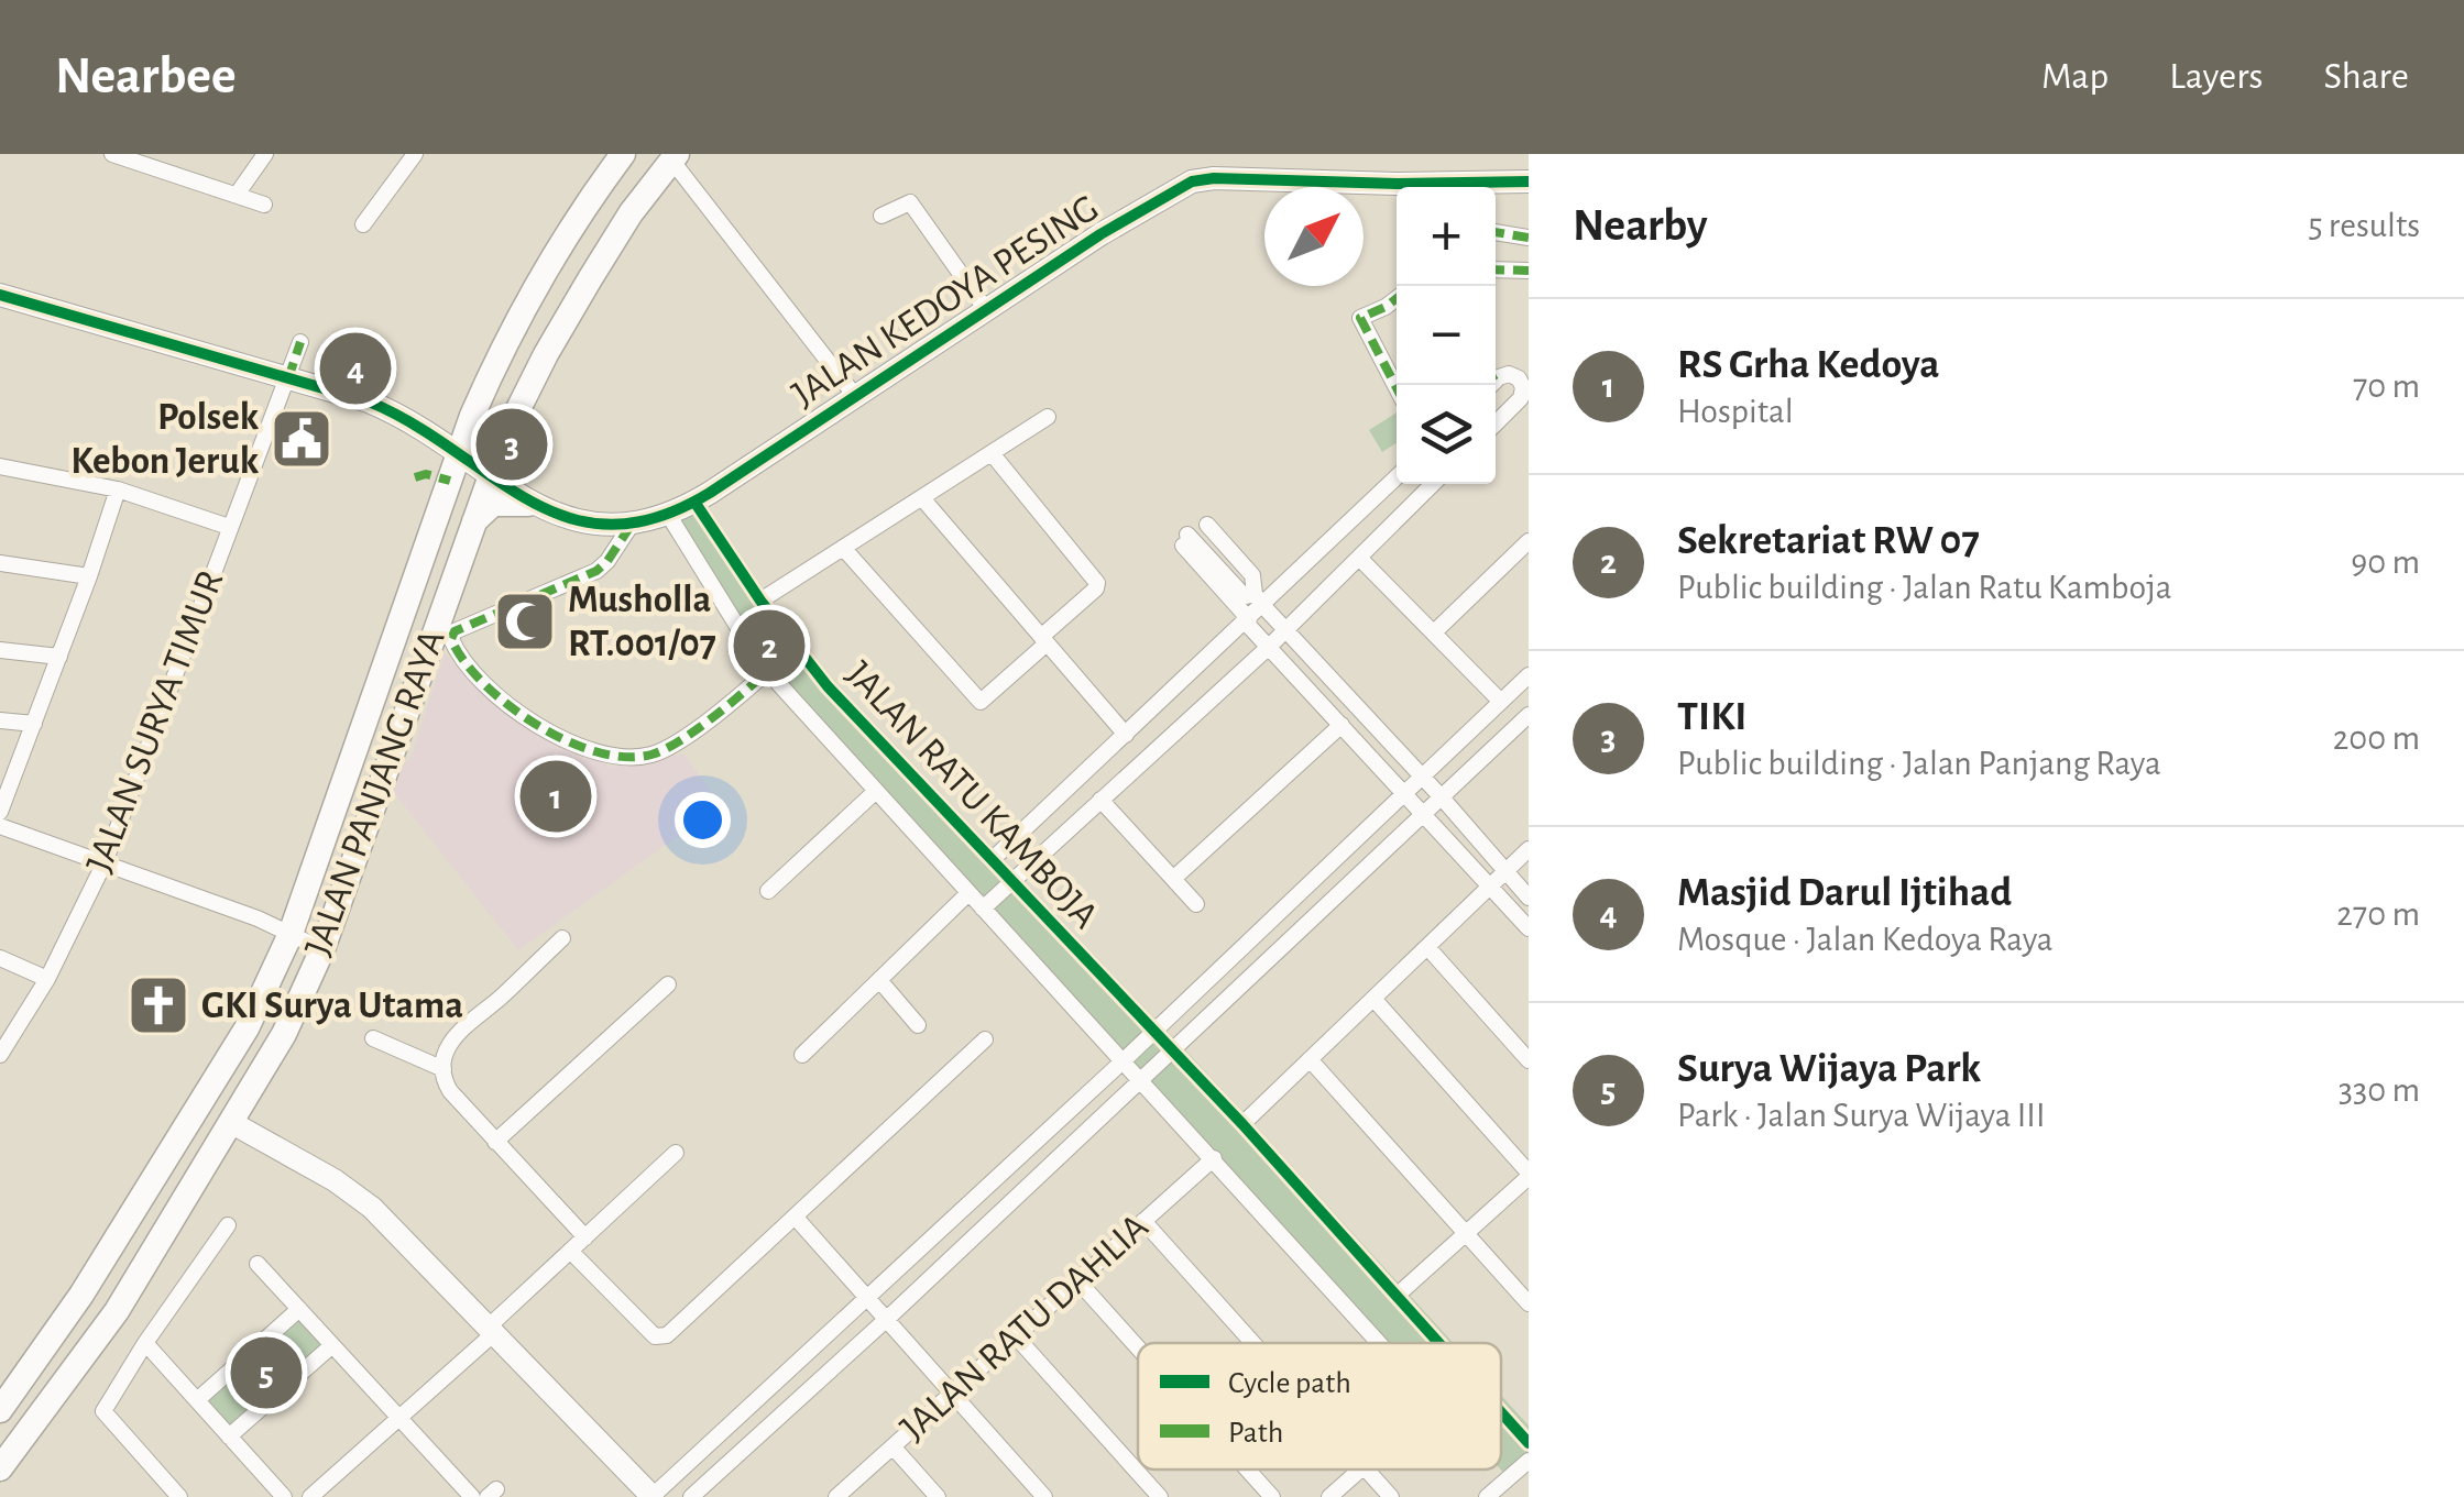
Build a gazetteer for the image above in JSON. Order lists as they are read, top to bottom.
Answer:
{
  "streets": {
    "main road": ["JALAN PANJANG RAYA"],
    "street": [
      "JALAN KEDOYA PESING",
      "JALAN SURYA TIMUR",
      "JALAN RATU KAMBOJA",
      "JALAN RATU DAHLIA"
    ]
  },
  "crossings": [
    ["JALAN KEDOYA PESING", "JALAN SURYA TIMUR"],
    ["JALAN KEDOYA PESING", "JALAN PANJANG RAYA"],
    ["JALAN KEDOYA PESING", "JALAN RATU KAMBOJA"],
    ["JALAN RATU KAMBOJA", "JALAN RATU DAHLIA"]
  ],
  "places": {
    "public building": ["Polsek Kebon Jeruk"],
    "mosque": ["Musholla RT.001/07"],
    "church": ["GKI Surya Utama"]
  },
  "legend": ["Cycle path", "Path"],
  "north": "top right",
  "page": {
    "header": "Nearbee",
    "nav": ["Map", "Layers", "Share"],
    "heading": ["Nearby", "5 results"],
    "map_buttons": ["+", "−"],
    "list": [
      {
        "mark": "1",
        "name": "RS Grha Kedoya",
        "note": "Hospital",
        "value": "70 m"
      },
      {
        "mark": "2",
        "name": "Sekretariat RW 07",
        "note": "Public building · Jalan Ratu Kamboja",
        "value": "90 m"
      },
      {
        "mark": "3",
        "name": "TIKI",
        "note": "Public building · Jalan Panjang Raya",
        "value": "200 m"
      },
      {
        "mark": "4",
        "name": "Masjid Darul Ijtihad",
        "note": "Mosque · Jalan Kedoya Raya",
        "value": "270 m"
      },
      {
        "mark": "5",
        "name": "Surya Wijaya Park",
        "note": "Park · Jalan Surya Wijaya III",
        "value": "330 m"
      }
    ],
    "pins": [
      "4",
      "3",
      "2",
      "1",
      "5"
    ]
  }
}
